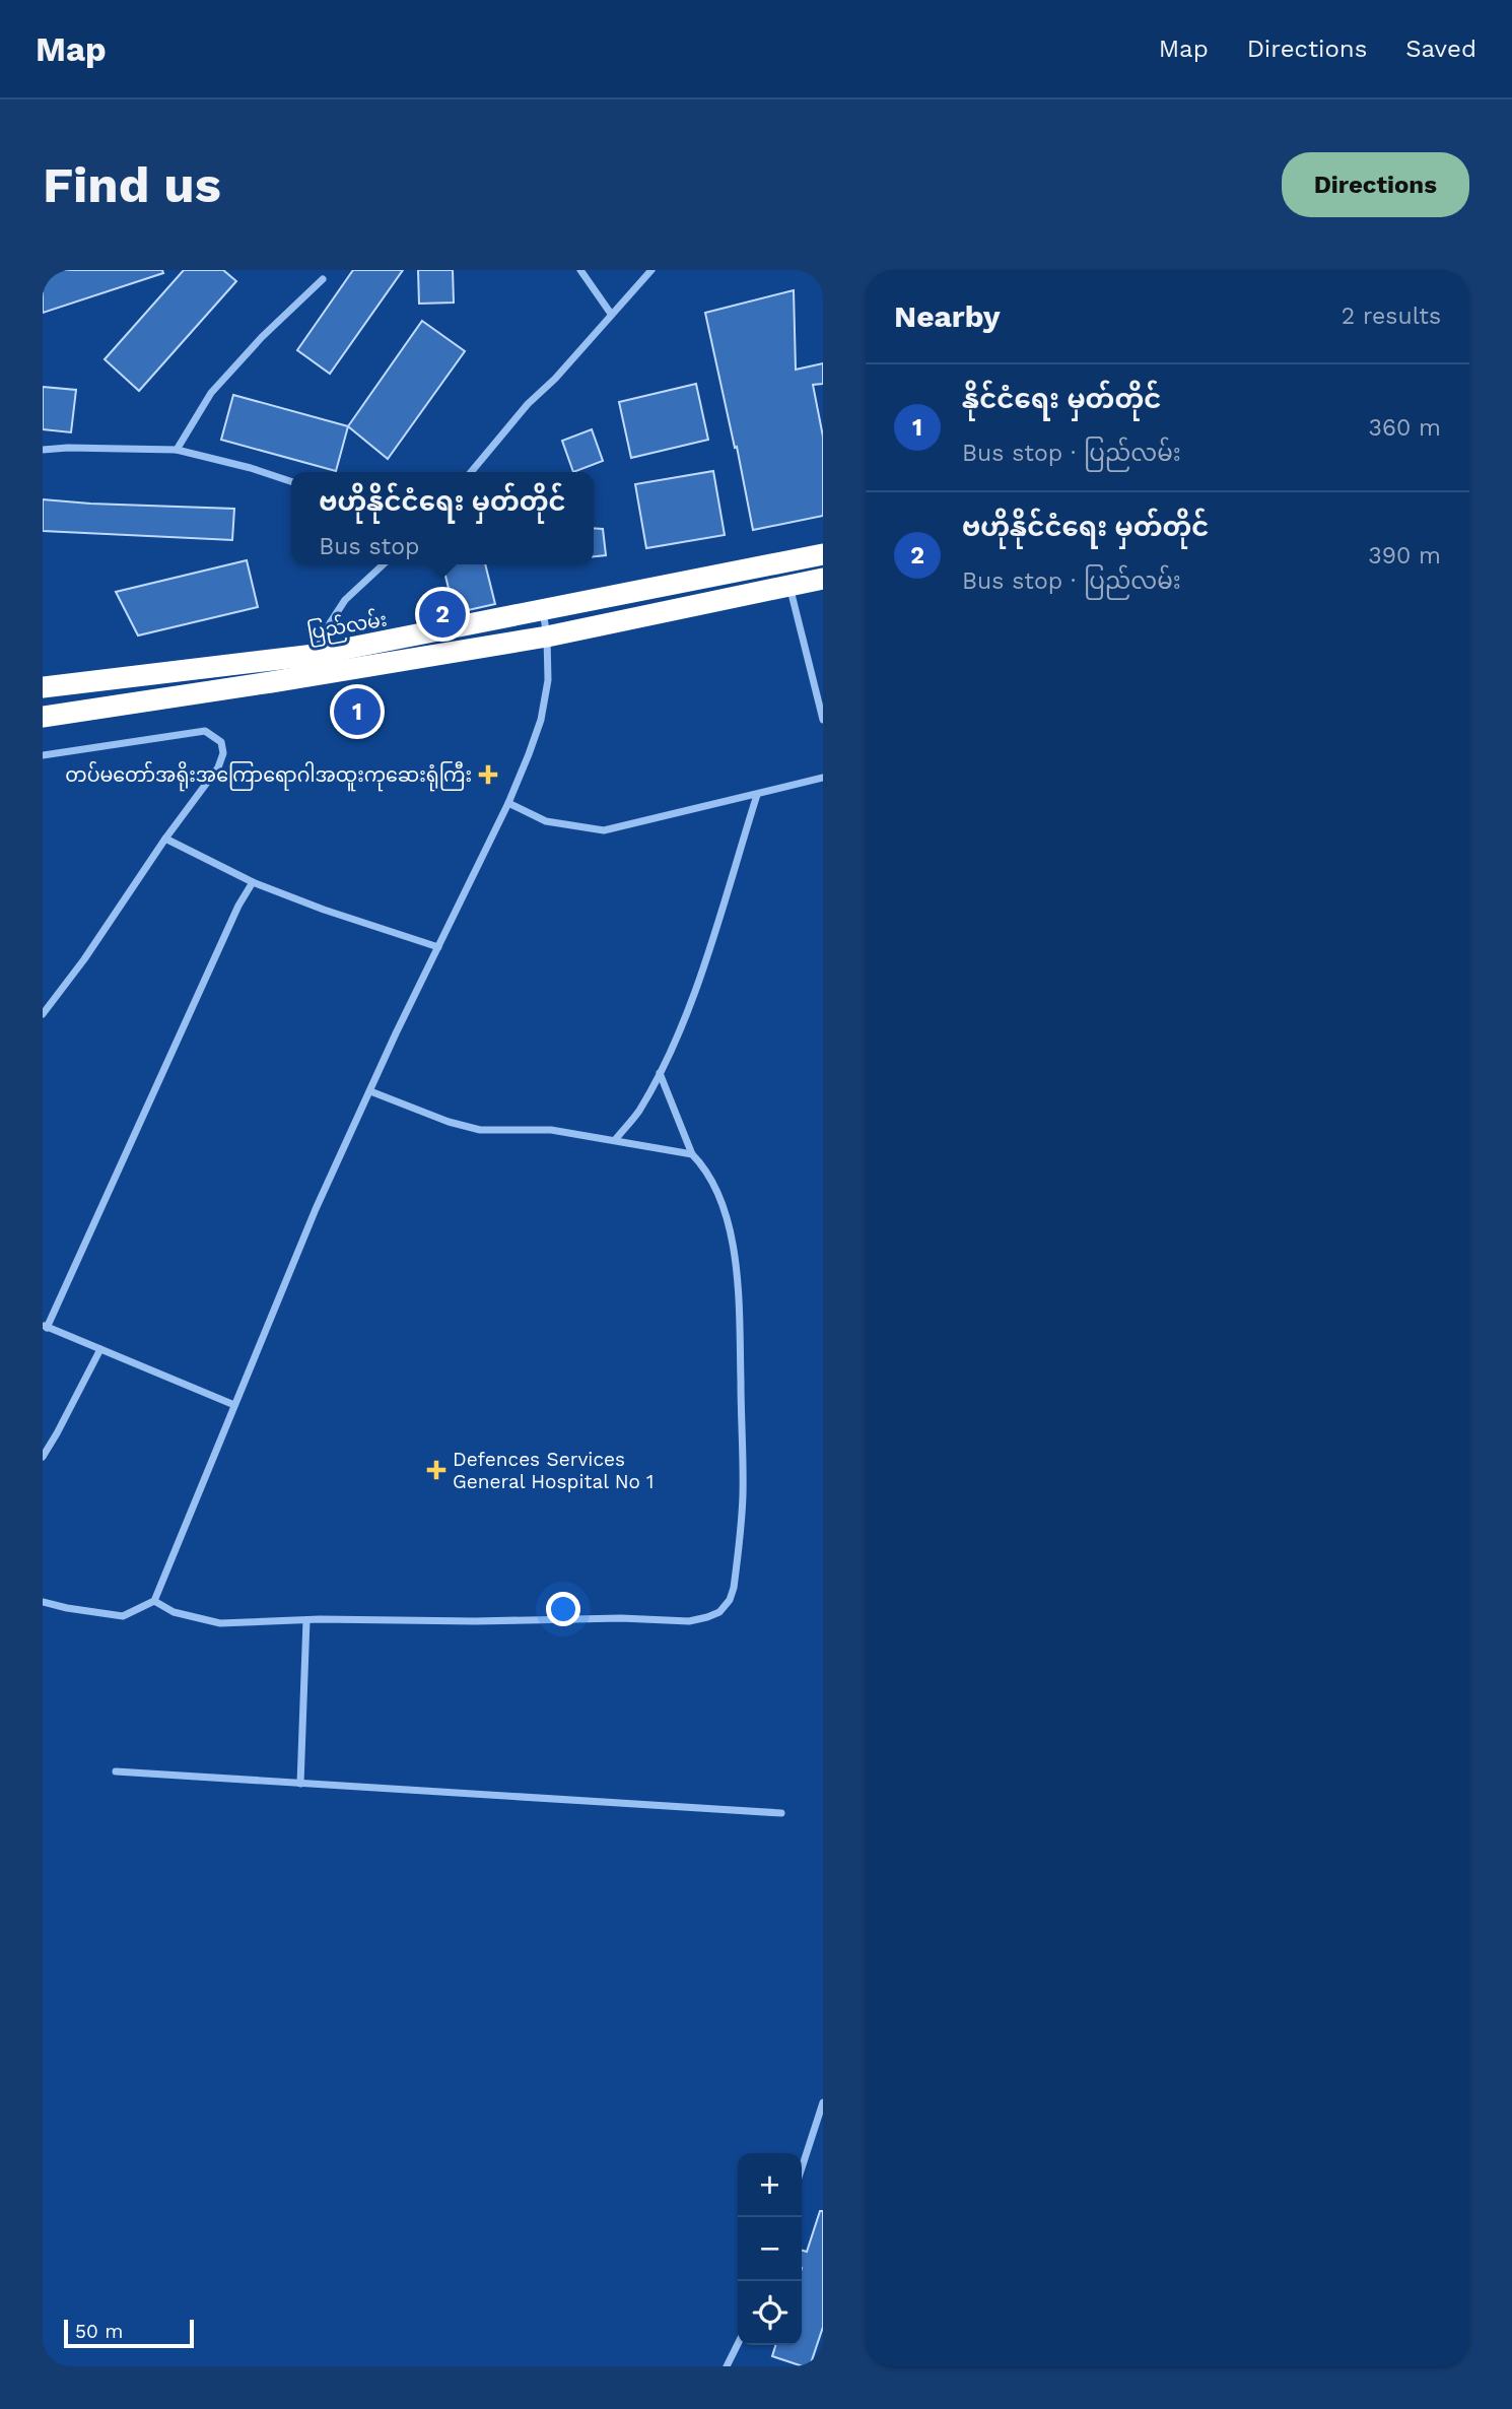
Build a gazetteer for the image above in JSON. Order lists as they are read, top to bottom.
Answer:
{
  "streets": {
    "highway": ["ပြည်လမ်း"]
  },
  "places": {
    "health": ["တပ်မတော်အရိုးအကြောရောဂါအထူးကုဆေးရုံကြီး", "Defences Services General Hospital No 1"]
  },
  "scale_bar": "50 m",
  "page": {
    "header": "Map",
    "nav": ["Map", "Directions", "Saved"],
    "buttons": "Directions",
    "title": "Find us",
    "heading": ["Nearby", "2 results"],
    "list": [
      {
        "mark": "1",
        "name": "နိုင်ငံရေး မှတ်တိုင်",
        "note": "Bus stop · ပြည်လမ်း",
        "value": "360 m"
      },
      {
        "mark": "2",
        "name": "ဗဟိုနိုင်ငံရေး မှတ်တိုင်",
        "note": "Bus stop · ပြည်လမ်း",
        "value": "390 m"
      }
    ],
    "popup": ["ဗဟိုနိုင်ငံရေး မှတ်တိုင်", "Bus stop"],
    "pins": ["2", "1"],
    "map_buttons": ["+", "−"],
    "scale": "50 m"
  }
}
